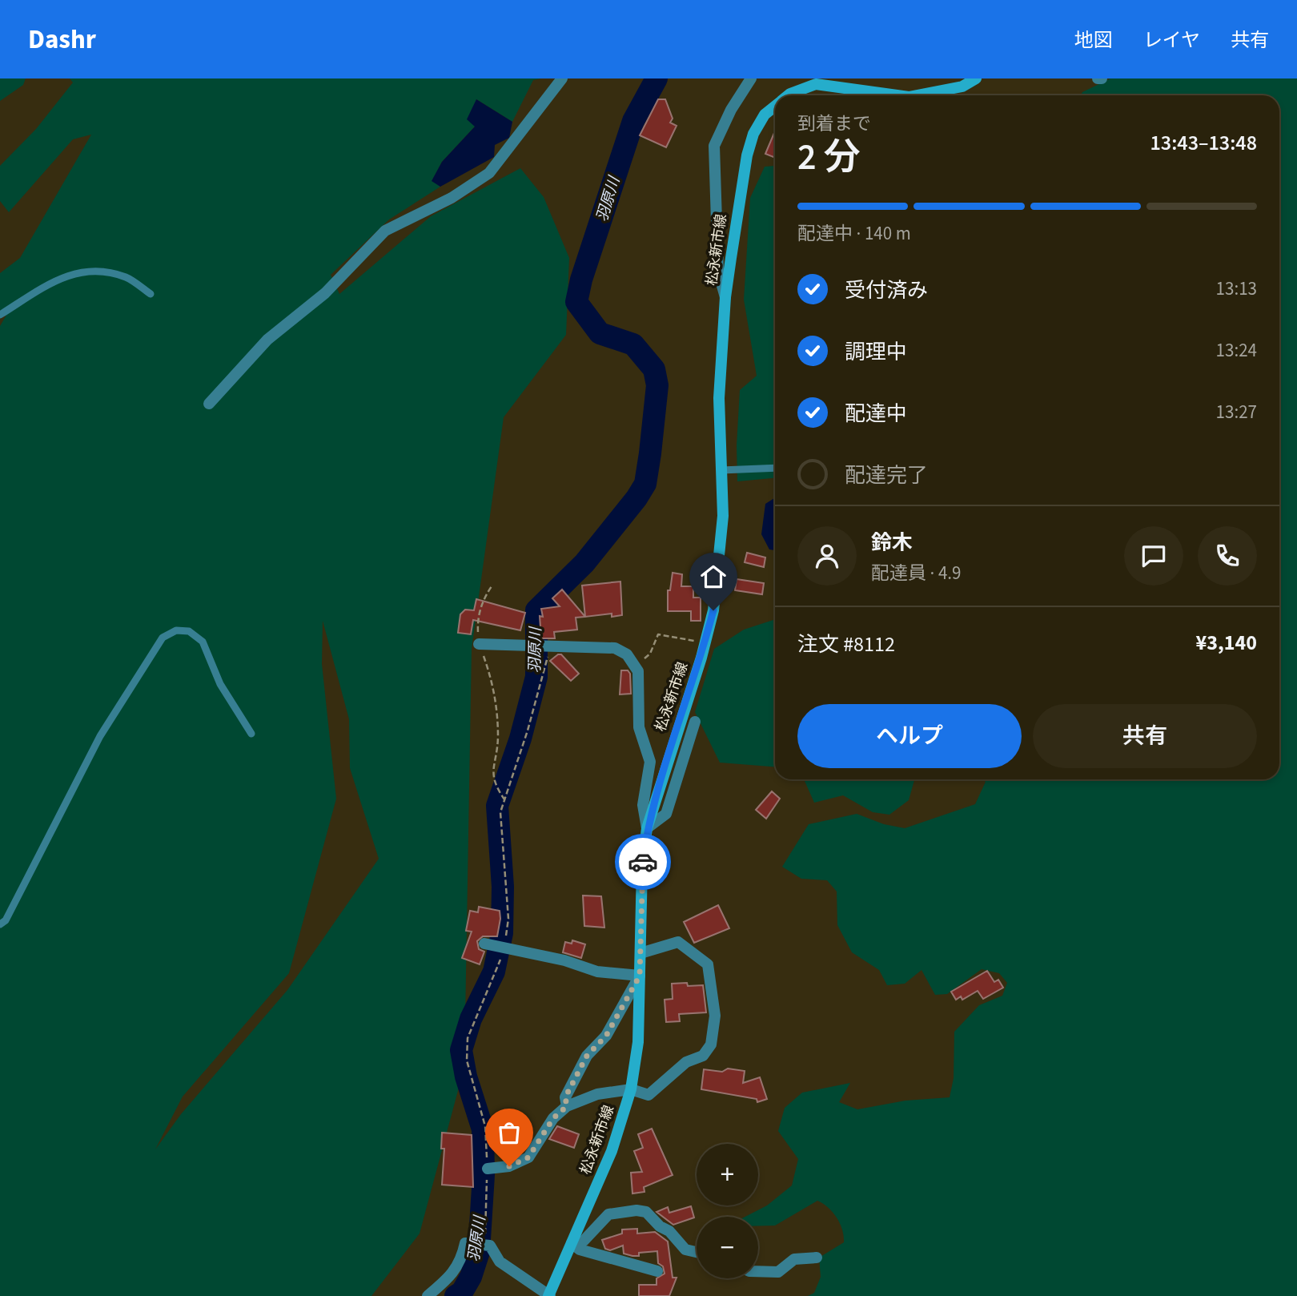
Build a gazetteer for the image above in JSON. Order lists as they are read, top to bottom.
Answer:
{
  "streets": {
    "main road": ["松永新市線"]
  },
  "water": ["羽原川"],
  "page": {
    "header": "Dashr",
    "nav": ["地図", "レイヤ", "共有"],
    "heading": ["2 分", "到着まで", "13:43–13:48"],
    "panel": [
      "鈴木",
      "配達員 · 4.9",
      "注文 #8112",
      "¥3,140"
    ],
    "bar": "配達中 · 140 m",
    "list": [
      ["受付済み", "13:13"],
      ["調理中", "13:24"],
      ["配達中", "13:27"],
      "配達完了"
    ],
    "buttons": ["ヘルプ", "共有"],
    "map_buttons": ["+", "−"]
  }
}
